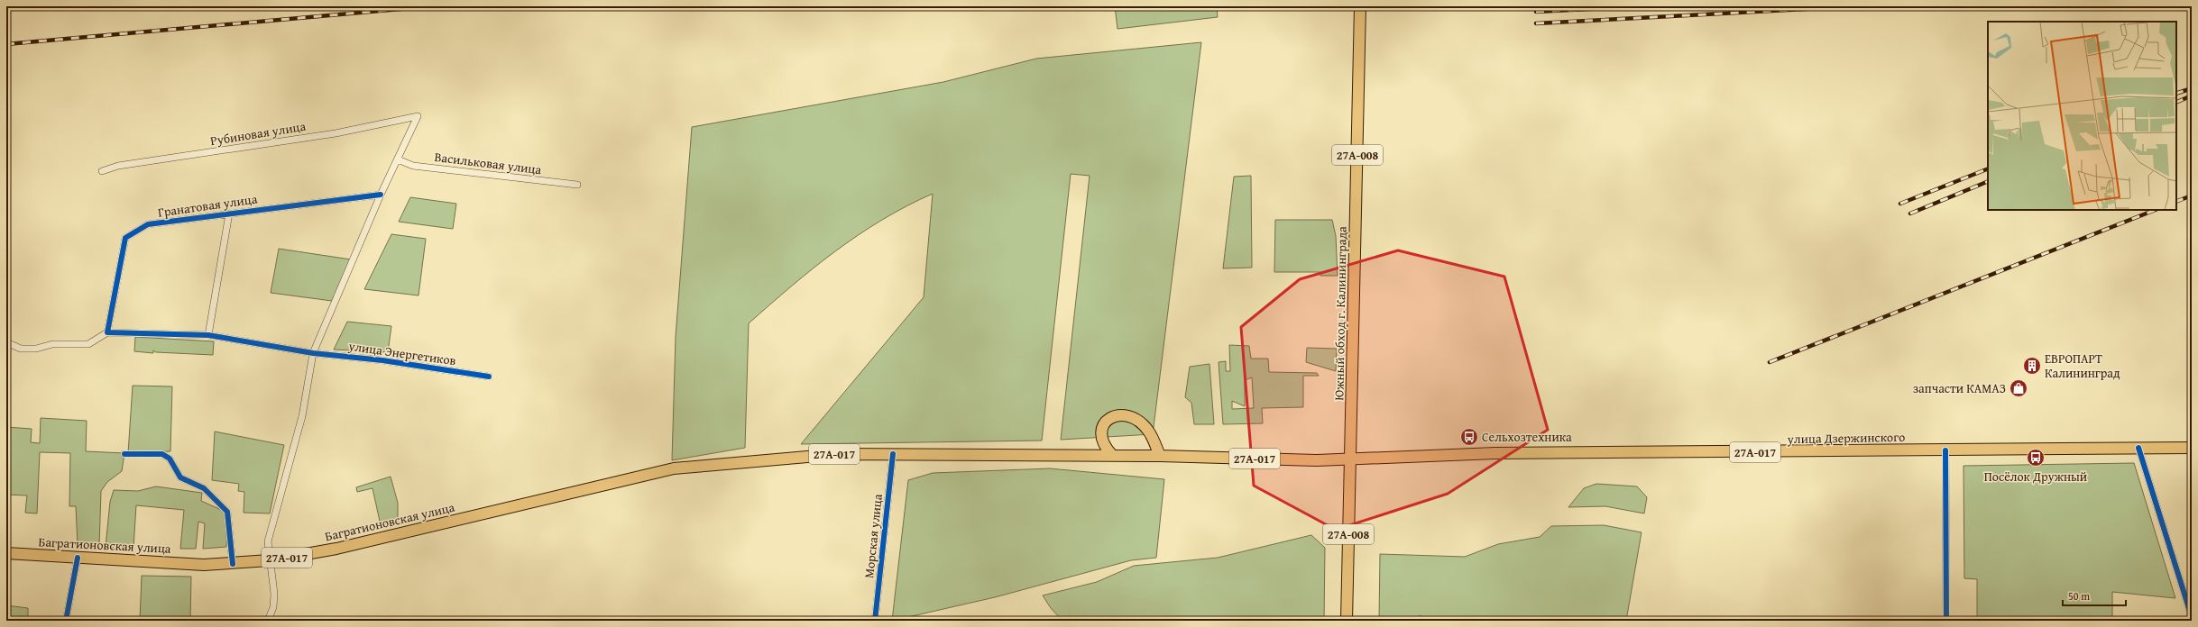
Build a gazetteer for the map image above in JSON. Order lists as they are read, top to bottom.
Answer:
{
  "streets": {
    "main road": [
      "27А-008",
      "Южный обход г. Калининграда",
      "улица Дзержинского",
      "27А-017",
      "Багратионовская улица"
    ],
    "street": [
      "Рубиновая улица",
      "Васильковая улица",
      "Гранатовая улица",
      "улица Энергетиков",
      "Морская улица"
    ]
  },
  "crossings": [
    ["Рубиновая улица", "Васильковая улица"],
    ["Южный обход г. Калининграда", "улица Дзержинского"],
    ["Южный обход г. Калининграда", "27А-017"],
    ["улица Дзержинского", "27А-017"],
    ["27А-017", "Багратионовская улица"],
    ["27А-017", "Морская улица"],
    ["Багратионовская улица", "Морская улица"]
  ],
  "places": {
    "building": ["ЕВРОПАРТ Калининград"],
    "shop": ["запчасти КАМАЗ"],
    "bus stop": ["Сельхозтехника", "Посёлок Дружный"]
  },
  "scale_bar": "50 m"
}
